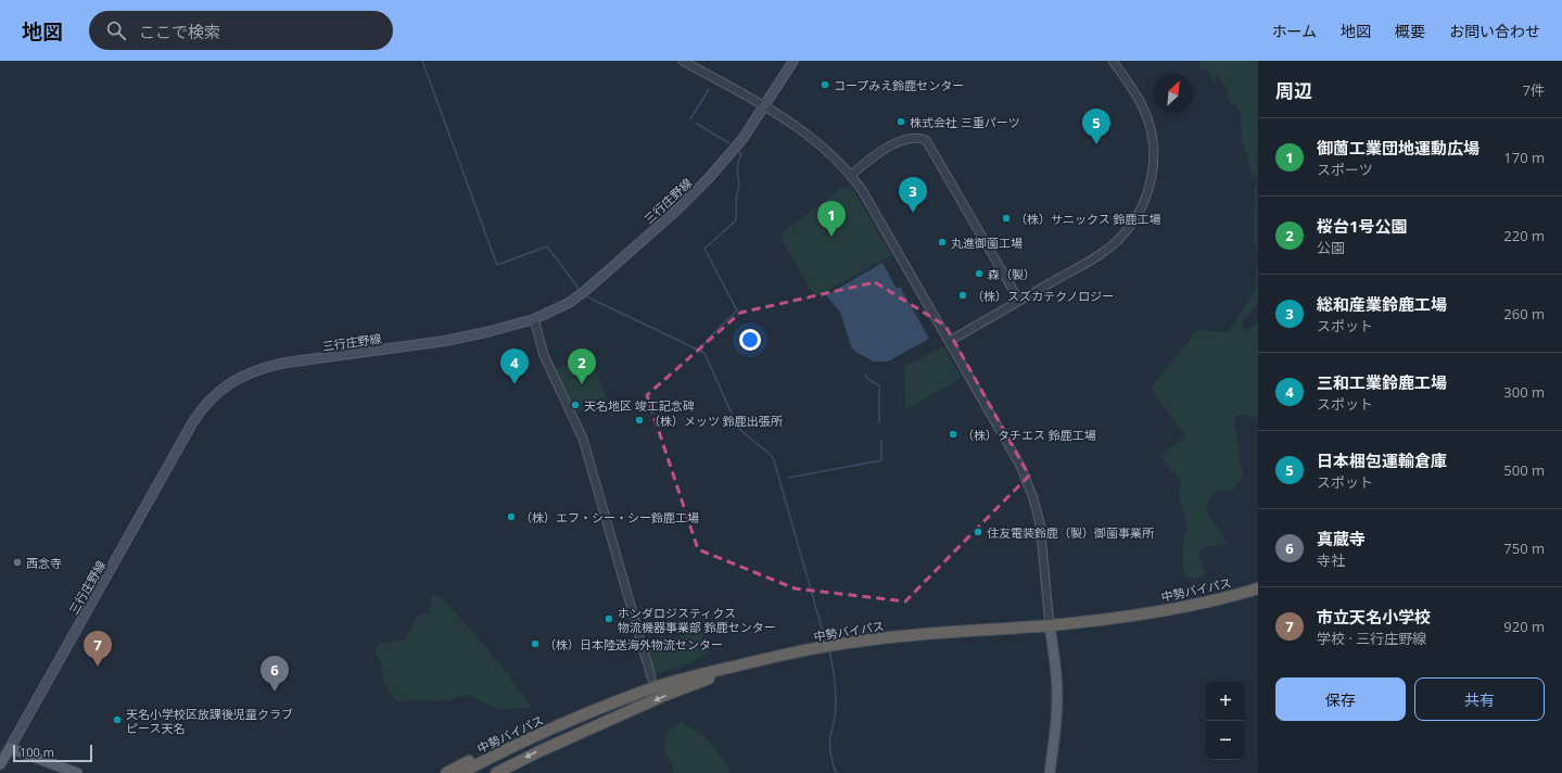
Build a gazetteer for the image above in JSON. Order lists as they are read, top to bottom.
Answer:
{
  "streets": {
    "highway": ["中勢バイパス"],
    "main road": ["三行庄野線"]
  },
  "places": [
    "コープみえ鈴鹿センター",
    "株式会社 三重パーツ",
    "（株）サニックス 鈴鹿工場",
    "丸進御薗工場",
    "森（製）",
    "（株）スズカテクノロジー",
    "天名地区 竣工記念碑",
    "（株）メッツ 鈴鹿出張所",
    "（株）タチエス 鈴鹿工場",
    "（株）エフ・シー・シー鈴鹿工場",
    "住友電装鈴鹿（製）御薗事業所",
    "西念寺",
    "ホンダロジスティクス 物流機器事業部 鈴鹿センター",
    "（株）日本陸送海外物流センター",
    "天名小学校区放課後児童クラブ ピース天名"
  ],
  "scale_bar": "100 m",
  "north": "top right",
  "page": {
    "header": "地図",
    "search": "ここで検索",
    "nav": [
      "ホーム",
      "地図",
      "概要",
      "お問い合わせ"
    ],
    "heading": ["周辺", "7件"],
    "pins": [
      "5",
      "3",
      "1",
      "2",
      "4",
      "7",
      "6"
    ],
    "list": [
      {
        "mark": "1",
        "name": "御薗工業団地運動広場",
        "note": "スポーツ",
        "value": "170 m"
      },
      {
        "mark": "2",
        "name": "桜台1号公園",
        "note": "公園",
        "value": "220 m"
      },
      {
        "mark": "3",
        "name": "総和産業鈴鹿工場",
        "note": "スポット",
        "value": "260 m"
      },
      {
        "mark": "4",
        "name": "三和工業鈴鹿工場",
        "note": "スポット",
        "value": "300 m"
      },
      {
        "mark": "5",
        "name": "日本梱包運輸倉庫",
        "note": "スポット",
        "value": "500 m"
      },
      {
        "mark": "6",
        "name": "真蔵寺",
        "note": "寺社",
        "value": "750 m"
      },
      {
        "mark": "7",
        "name": "市立天名小学校",
        "note": "学校 · 三行庄野線",
        "value": "920 m"
      }
    ],
    "buttons": ["保存", "共有"],
    "map_buttons": ["+", "−"],
    "scale": "100 m"
  }
}
